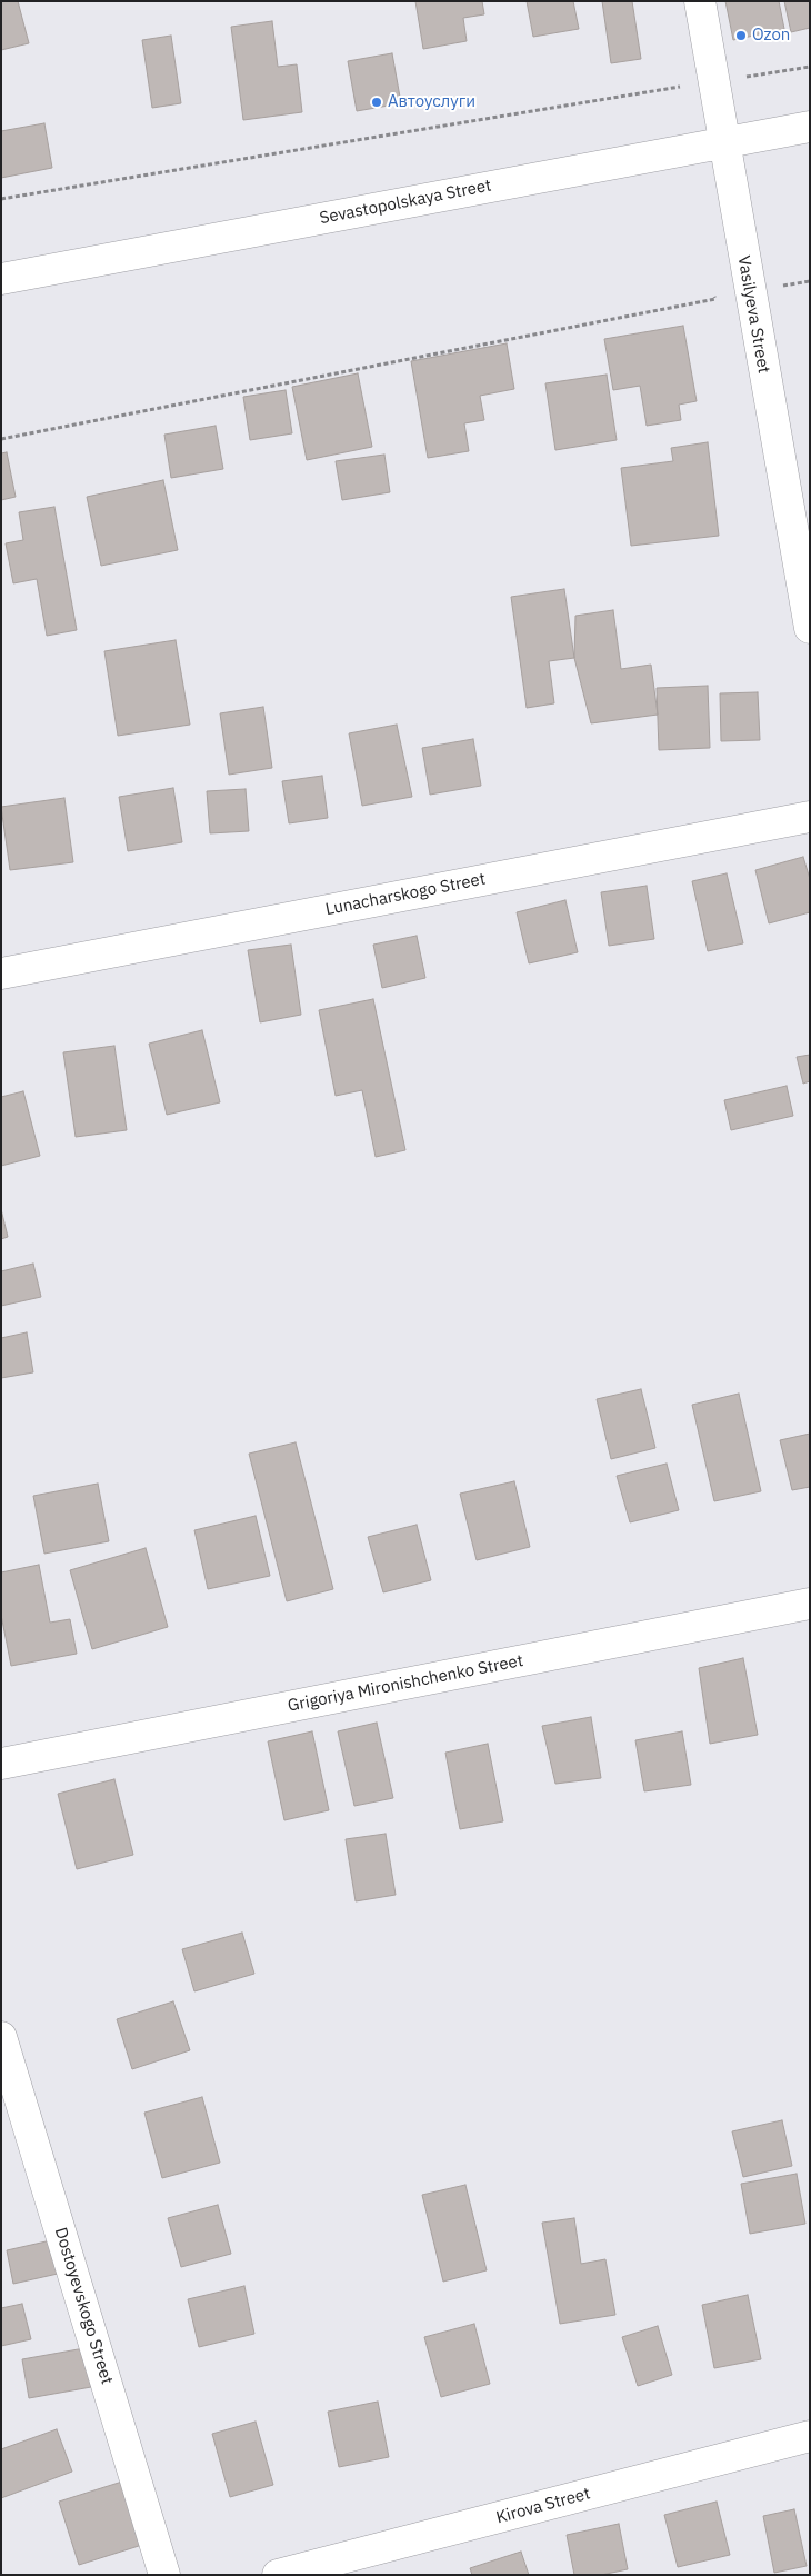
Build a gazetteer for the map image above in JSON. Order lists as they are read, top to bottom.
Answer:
{
  "streets": {
    "street": [
      "Sevastopolskaya Street",
      "Vasilyeva Street",
      "Lunacharskogo Street",
      "Grigoriya Mironishchenko Street",
      "Dostoyevskogo Street",
      "Kirova Street"
    ]
  },
  "crossings": [
    ["Sevastopolskaya Street", "Vasilyeva Street"]
  ],
  "places": ["Ozon", "Автоуслуги"]
}
